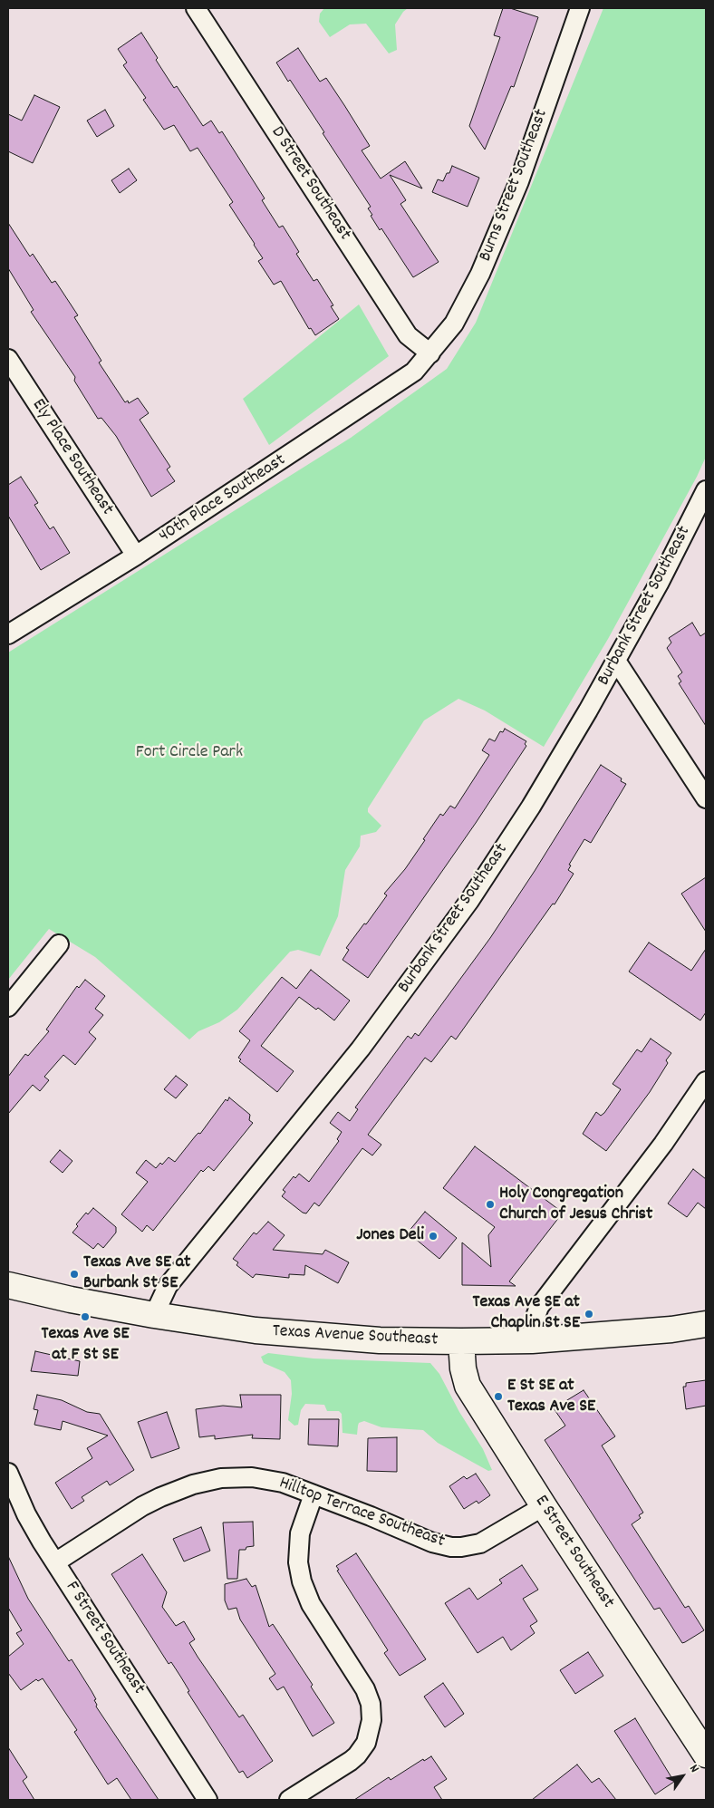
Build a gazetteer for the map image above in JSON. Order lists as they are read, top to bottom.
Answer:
{
  "streets": {
    "main road": ["Texas Avenue Southeast", "E Street Southeast"],
    "street": [
      "D Street Southeast",
      "Burns Street Southeast",
      "Ely Place Southeast",
      "40th Place Southeast",
      "Burbank Street Southeast",
      "Hilltop Terrace Southeast",
      "F Street Southeast"
    ]
  },
  "crossings": [
    ["D Street Southeast", "Burns Street Southeast"],
    ["D Street Southeast", "40th Place Southeast"],
    ["Burns Street Southeast", "40th Place Southeast"],
    ["Ely Place Southeast", "40th Place Southeast"],
    ["Burbank Street Southeast", "Texas Avenue Southeast"],
    ["Texas Avenue Southeast", "E Street Southeast"],
    ["Hilltop Terrace Southeast", "E Street Southeast"],
    ["Hilltop Terrace Southeast", "F Street Southeast"]
  ],
  "parks": ["Fort Circle Park"],
  "places": [
    "Holy Congregation Church of Jesus Christ",
    "Jones Deli",
    "Texas Ave SE at Burbank St SE",
    "Texas Ave SE at Chaplin St SE",
    "Texas Ave SE at F St SE",
    "E St SE at Texas Ave SE"
  ],
  "north": "top right"
}
